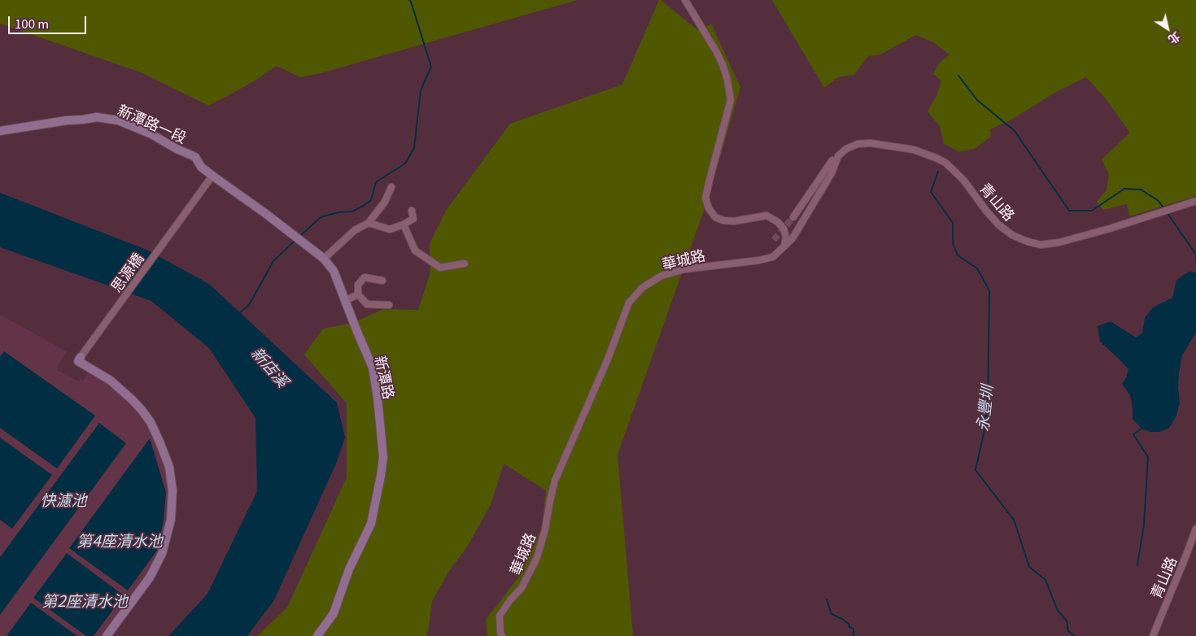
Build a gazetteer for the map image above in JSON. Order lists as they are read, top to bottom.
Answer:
{
  "streets": {
    "street": [
      "新潭路一段",
      "青山路",
      "華城路",
      "思源橋",
      "新潭路"
    ]
  },
  "crossings": [
    ["新潭路一段", "思源橋"],
    ["新潭路一段", "新潭路"],
    ["青山路", "華城路"],
    ["思源橋", "新潭路"]
  ],
  "water": [
    "新店溪",
    "永豐圳",
    "快濾池",
    "第4座清水池",
    "第2座清水池"
  ],
  "scale_bar": "100 m",
  "north": "bottom right"
}
